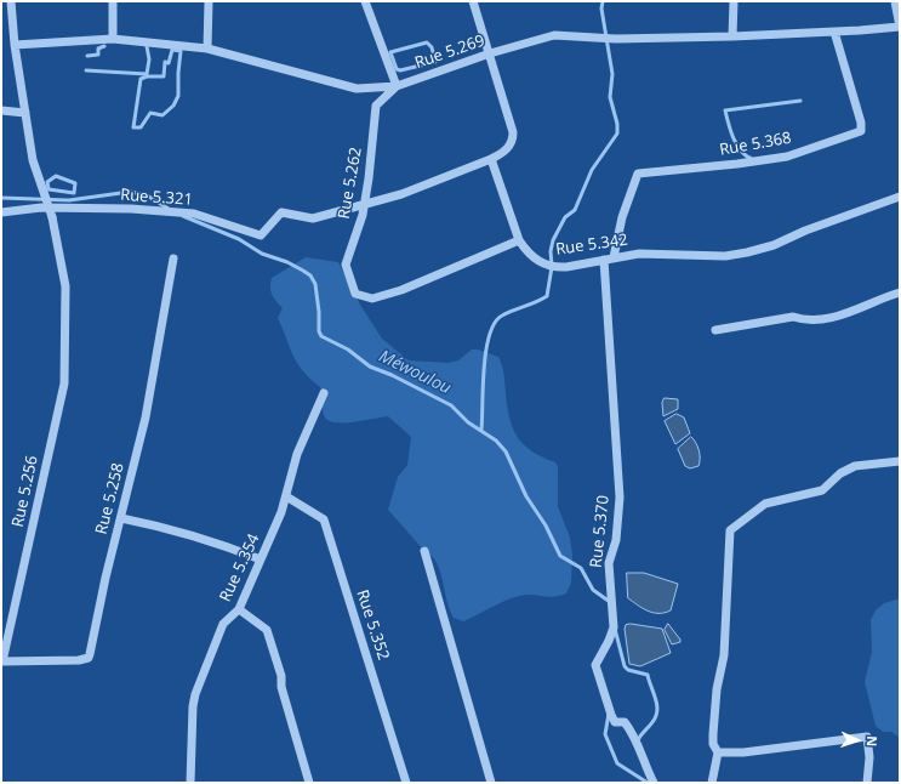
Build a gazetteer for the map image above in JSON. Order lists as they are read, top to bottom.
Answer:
{
  "streets": {
    "street": [
      "Rue 5.269",
      "Rue 5.368",
      "Rue 5.262",
      "Rue 5.321",
      "Rue 5.342",
      "Rue 5.256",
      "Rue 5.258",
      "Rue 5.370",
      "Rue 5.354",
      "Rue 5.352"
    ]
  },
  "crossings": [
    ["Rue 5.269", "Rue 5.368"],
    ["Rue 5.269", "Rue 5.262"],
    ["Rue 5.269", "Rue 5.256"],
    ["Rue 5.368", "Rue 5.342"],
    ["Rue 5.262", "Rue 5.321"],
    ["Rue 5.262", "Rue 5.342"],
    ["Rue 5.321", "Rue 5.342"],
    ["Rue 5.342", "Rue 5.370"],
    ["Rue 5.256", "Rue 5.258"],
    ["Rue 5.354", "Rue 5.352"]
  ],
  "water": ["Méwoulou"],
  "north": "right"
}
